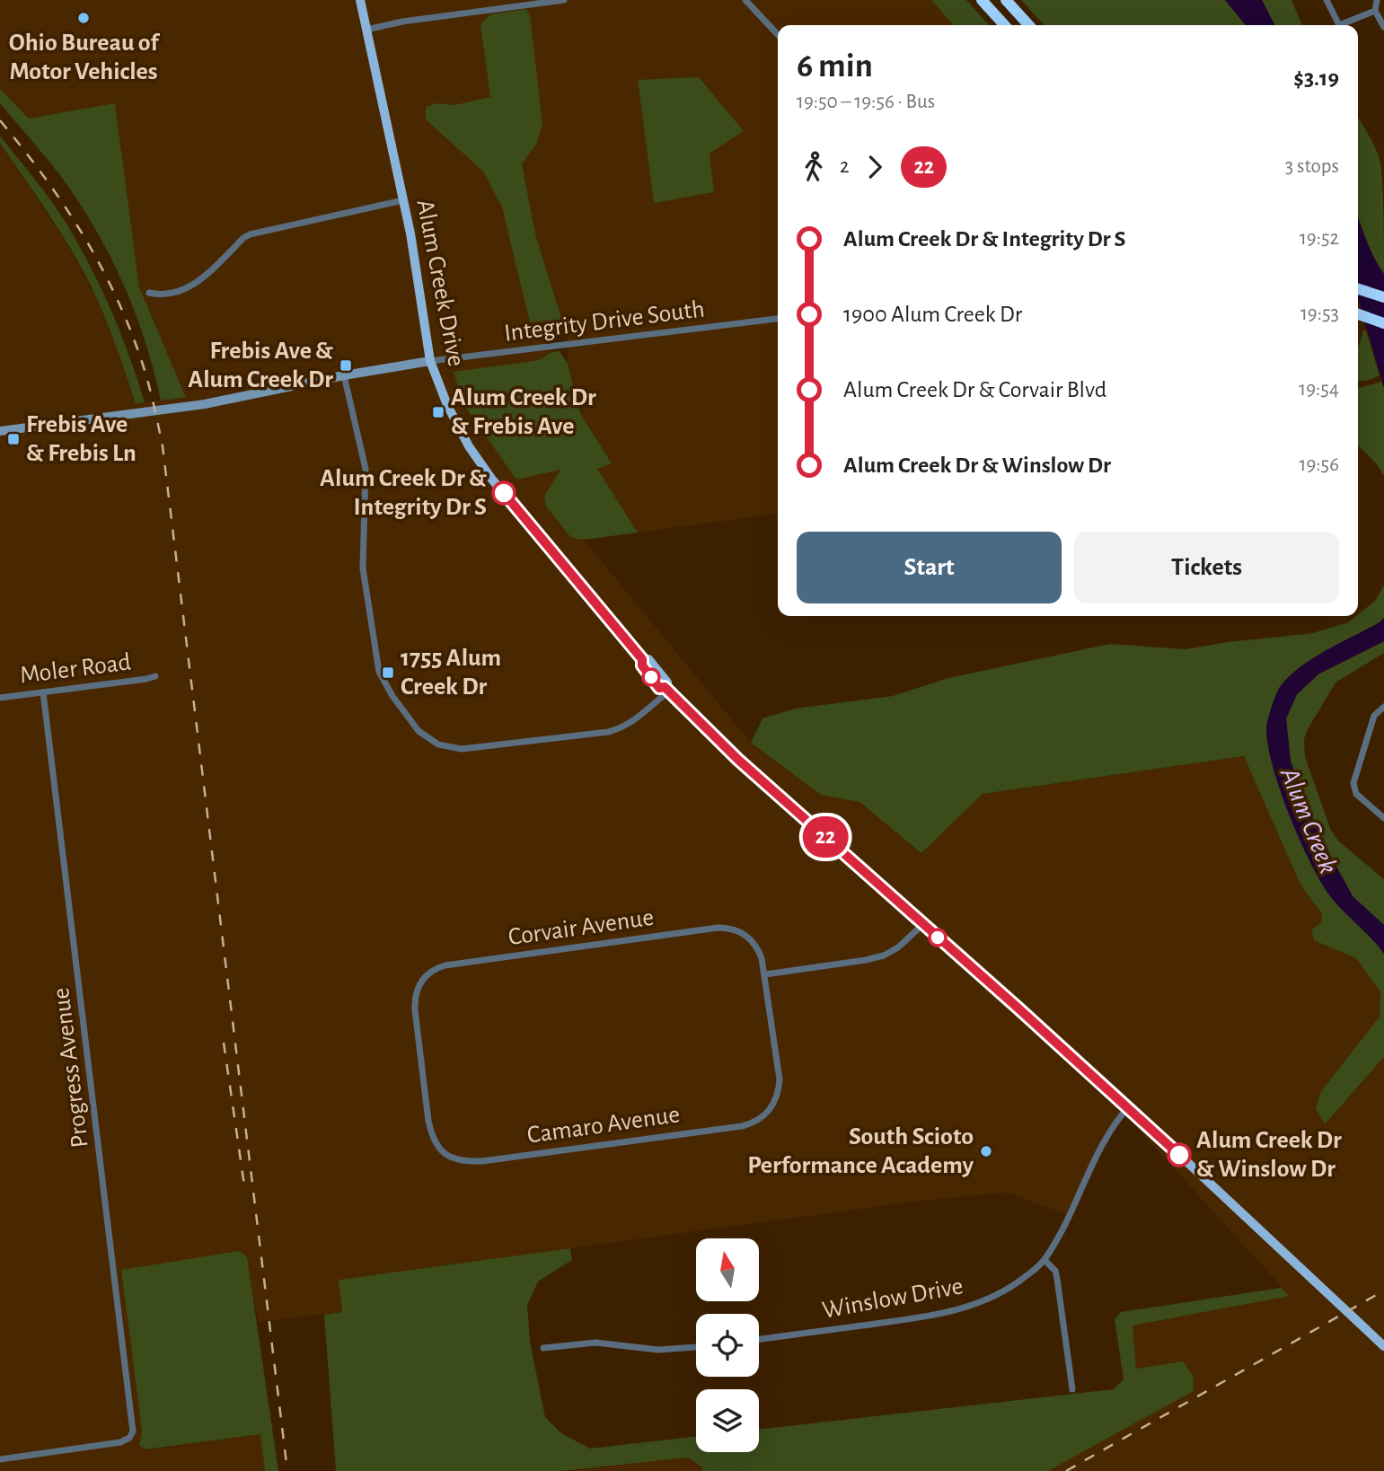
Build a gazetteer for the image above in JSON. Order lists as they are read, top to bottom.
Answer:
{
  "streets": {
    "main road": ["Alum Creek Drive"],
    "street": [
      "Integrity Drive South",
      "Moler Road",
      "Corvair Avenue",
      "Progress Avenue",
      "Camaro Avenue",
      "Winslow Drive"
    ]
  },
  "crossings": [
    ["Alum Creek Drive", "Integrity Drive South"],
    ["Alum Creek Drive", "Winslow Drive"],
    ["Moler Road", "Progress Avenue"],
    ["Corvair Avenue", "Camaro Avenue"]
  ],
  "water": ["Alum Creek"],
  "places": {
    "other": [
      "Ohio Bureau of Motor Vehicles",
      "Alum Creek Dr & Integrity Dr S",
      "South Scioto Performance Academy",
      "Alum Creek Dr & Winslow Dr"
    ],
    "transit": [
      "Frebis Ave & Alum Creek Dr",
      "Alum Creek Dr & Frebis Ave",
      "Frebis Ave & Frebis Ln",
      "1755 Alum Creek Dr"
    ]
  },
  "lines": ["bus line 22"],
  "north": "top",
  "page": {
    "on_map": "22",
    "heading": ["6 min", "19:50 – 19:56 · Bus", "$3.19"],
    "legs": ["2", "22", "3 stops"],
    "list": [
      {
        "name": "Alum Creek Dr & Integrity Dr S",
        "value": "19:52"
      },
      {
        "name": "1900 Alum Creek Dr",
        "value": "19:53"
      },
      {
        "name": "Alum Creek Dr & Corvair Blvd",
        "value": "19:54"
      },
      {
        "name": "Alum Creek Dr & Winslow Dr",
        "value": "19:56"
      }
    ],
    "buttons": ["Start", "Tickets"]
  }
}
